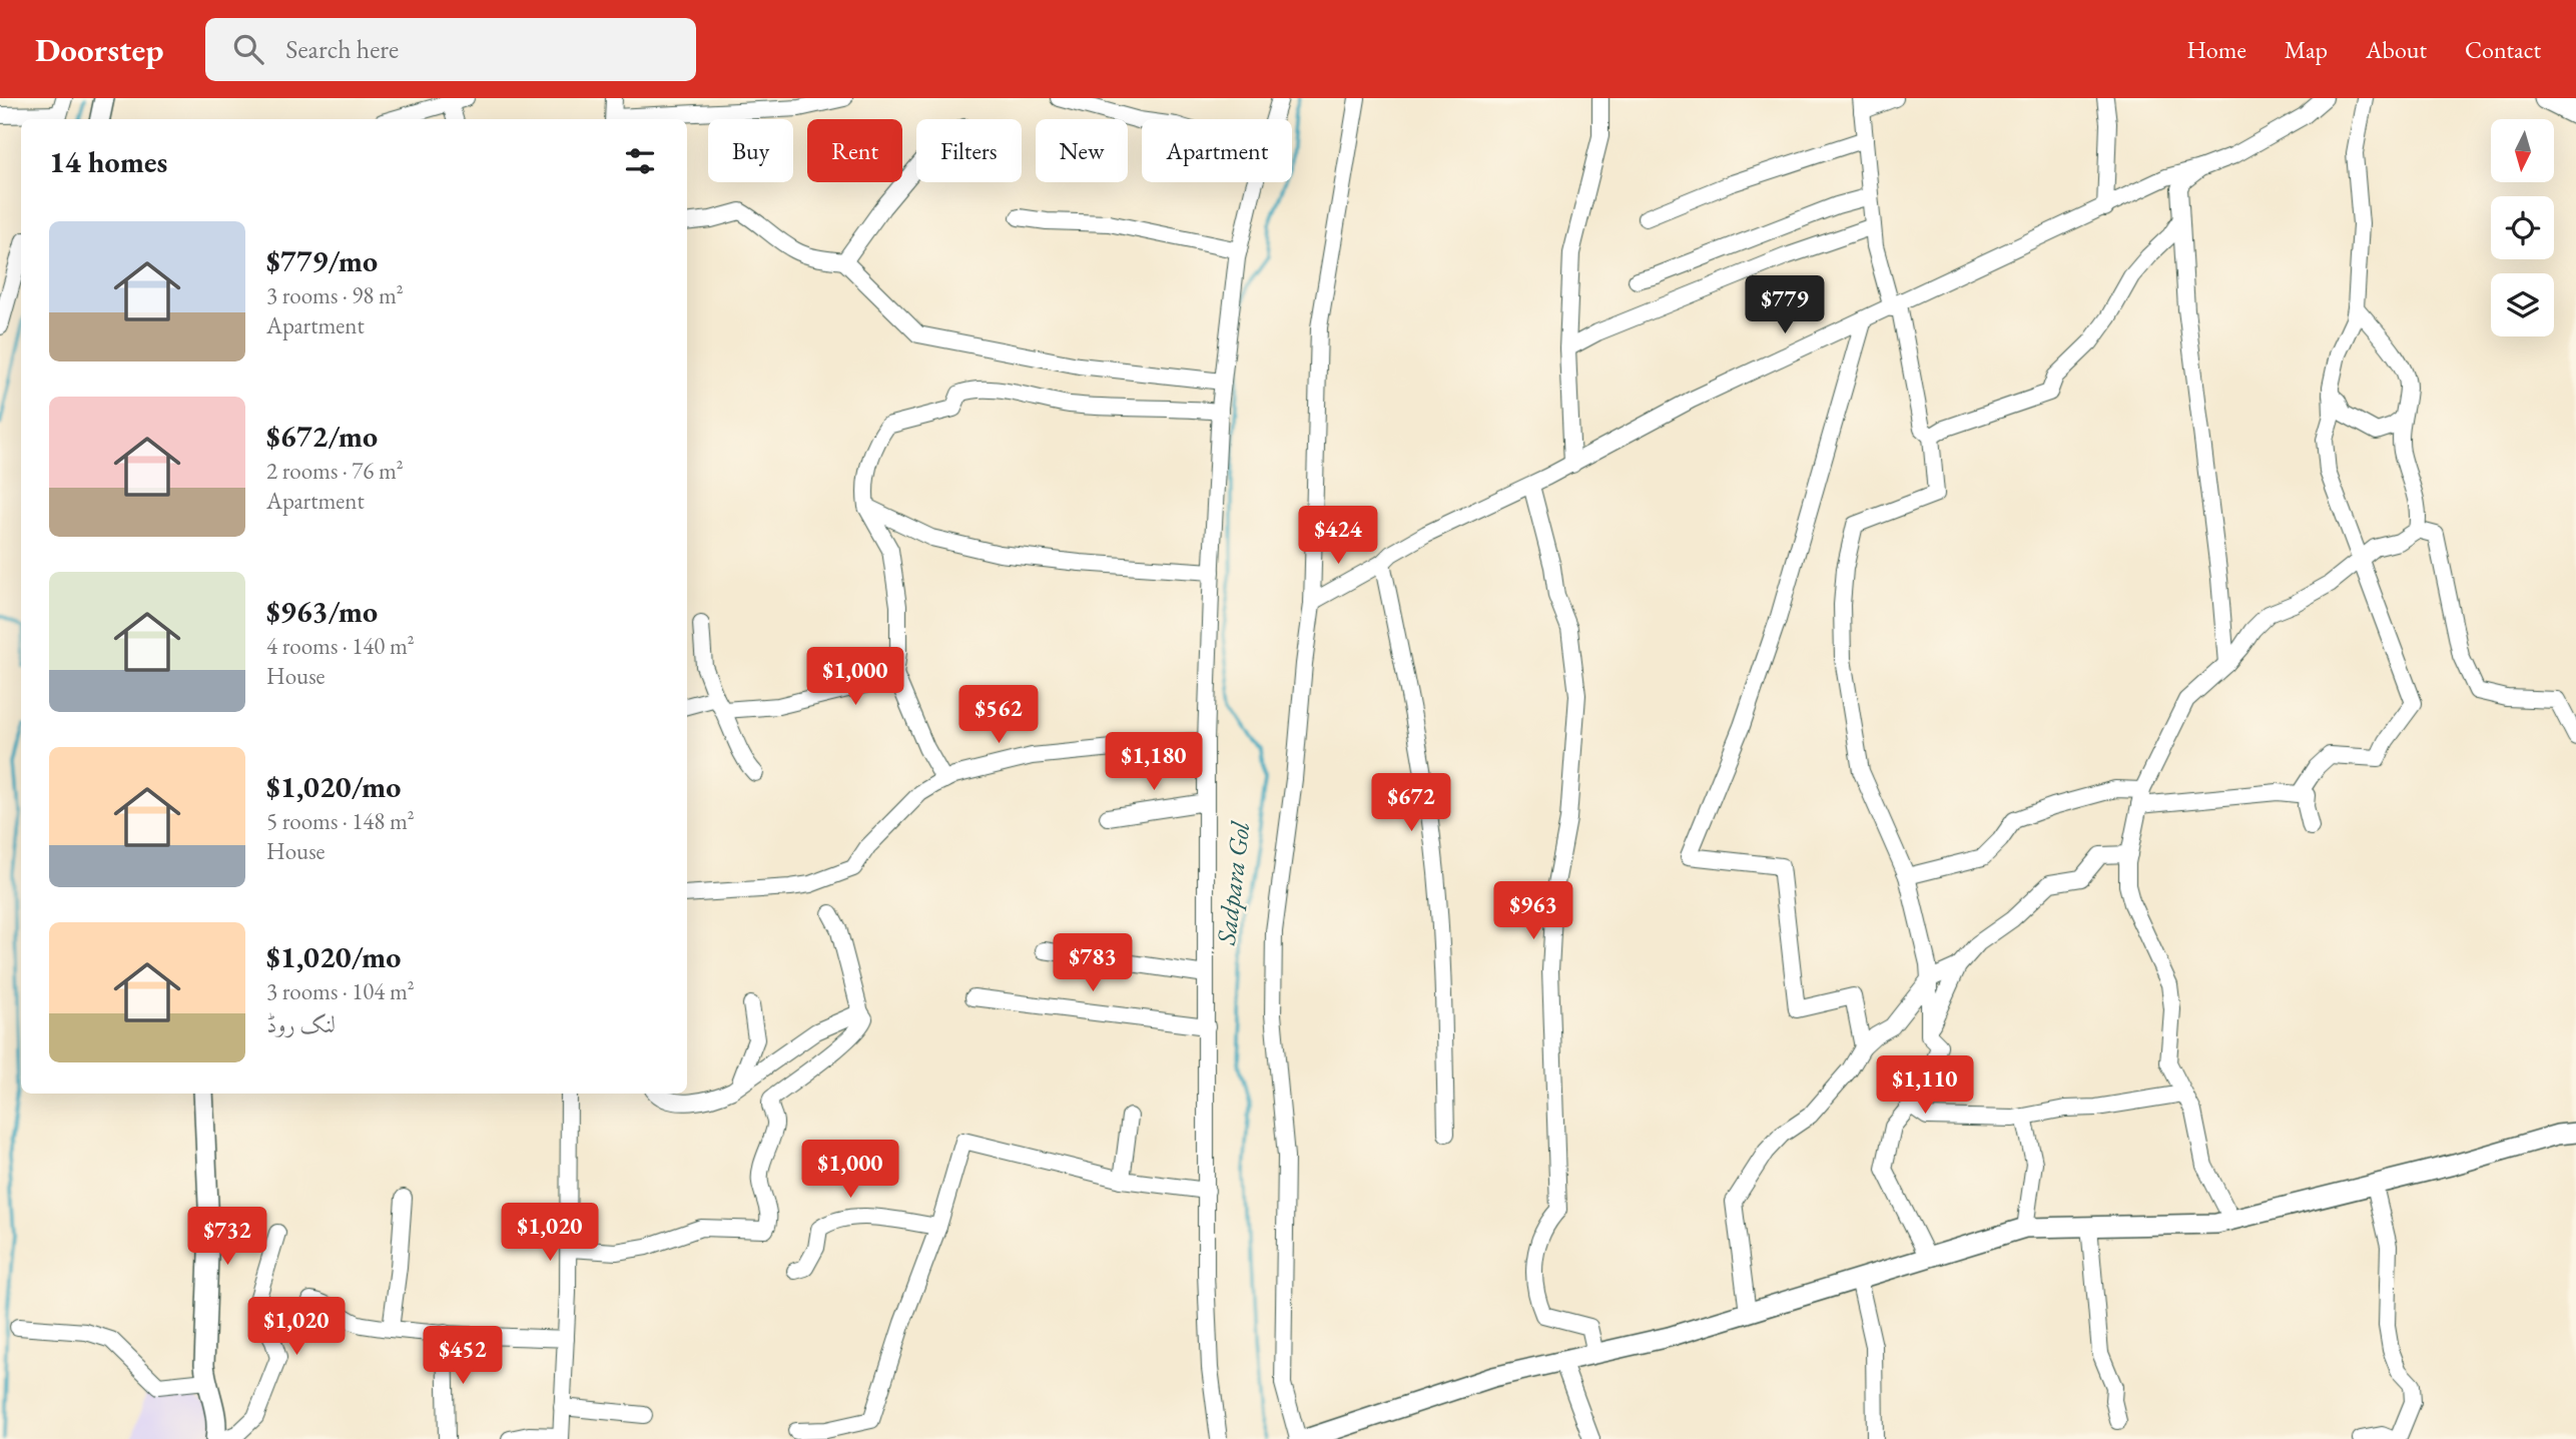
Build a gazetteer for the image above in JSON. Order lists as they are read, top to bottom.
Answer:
{
  "water": ["Sadpara Gol"],
  "north": "bottom",
  "page": {
    "header": "Doorstep",
    "search": "Search here",
    "nav": [
      "Home",
      "Map",
      "About",
      "Contact"
    ],
    "chip": [
      "Buy",
      "Rent",
      "Filters",
      "New",
      "Apartment"
    ],
    "heading": "14 homes",
    "list": [
      {
        "name": "$779/mo",
        "note": "3 rooms · 98 m² · Apartment"
      },
      {
        "name": "$672/mo",
        "note": "2 rooms · 76 m² · Apartment"
      },
      {
        "name": "$963/mo",
        "note": "4 rooms · 140 m² · House"
      },
      {
        "name": "$1,020/mo",
        "note": "5 rooms · 148 m² · House"
      },
      {
        "name": "$1,020/mo",
        "note": "3 rooms · 104 m² · لنک روڈ"
      }
    ],
    "price": [
      "$779",
      "$424",
      "$1,000",
      "$562",
      "$1,180",
      "$672",
      "$963",
      "$783",
      "$1,110",
      "$1,000",
      "$1,020",
      "$732",
      "$1,020",
      "$452"
    ]
  }
}
